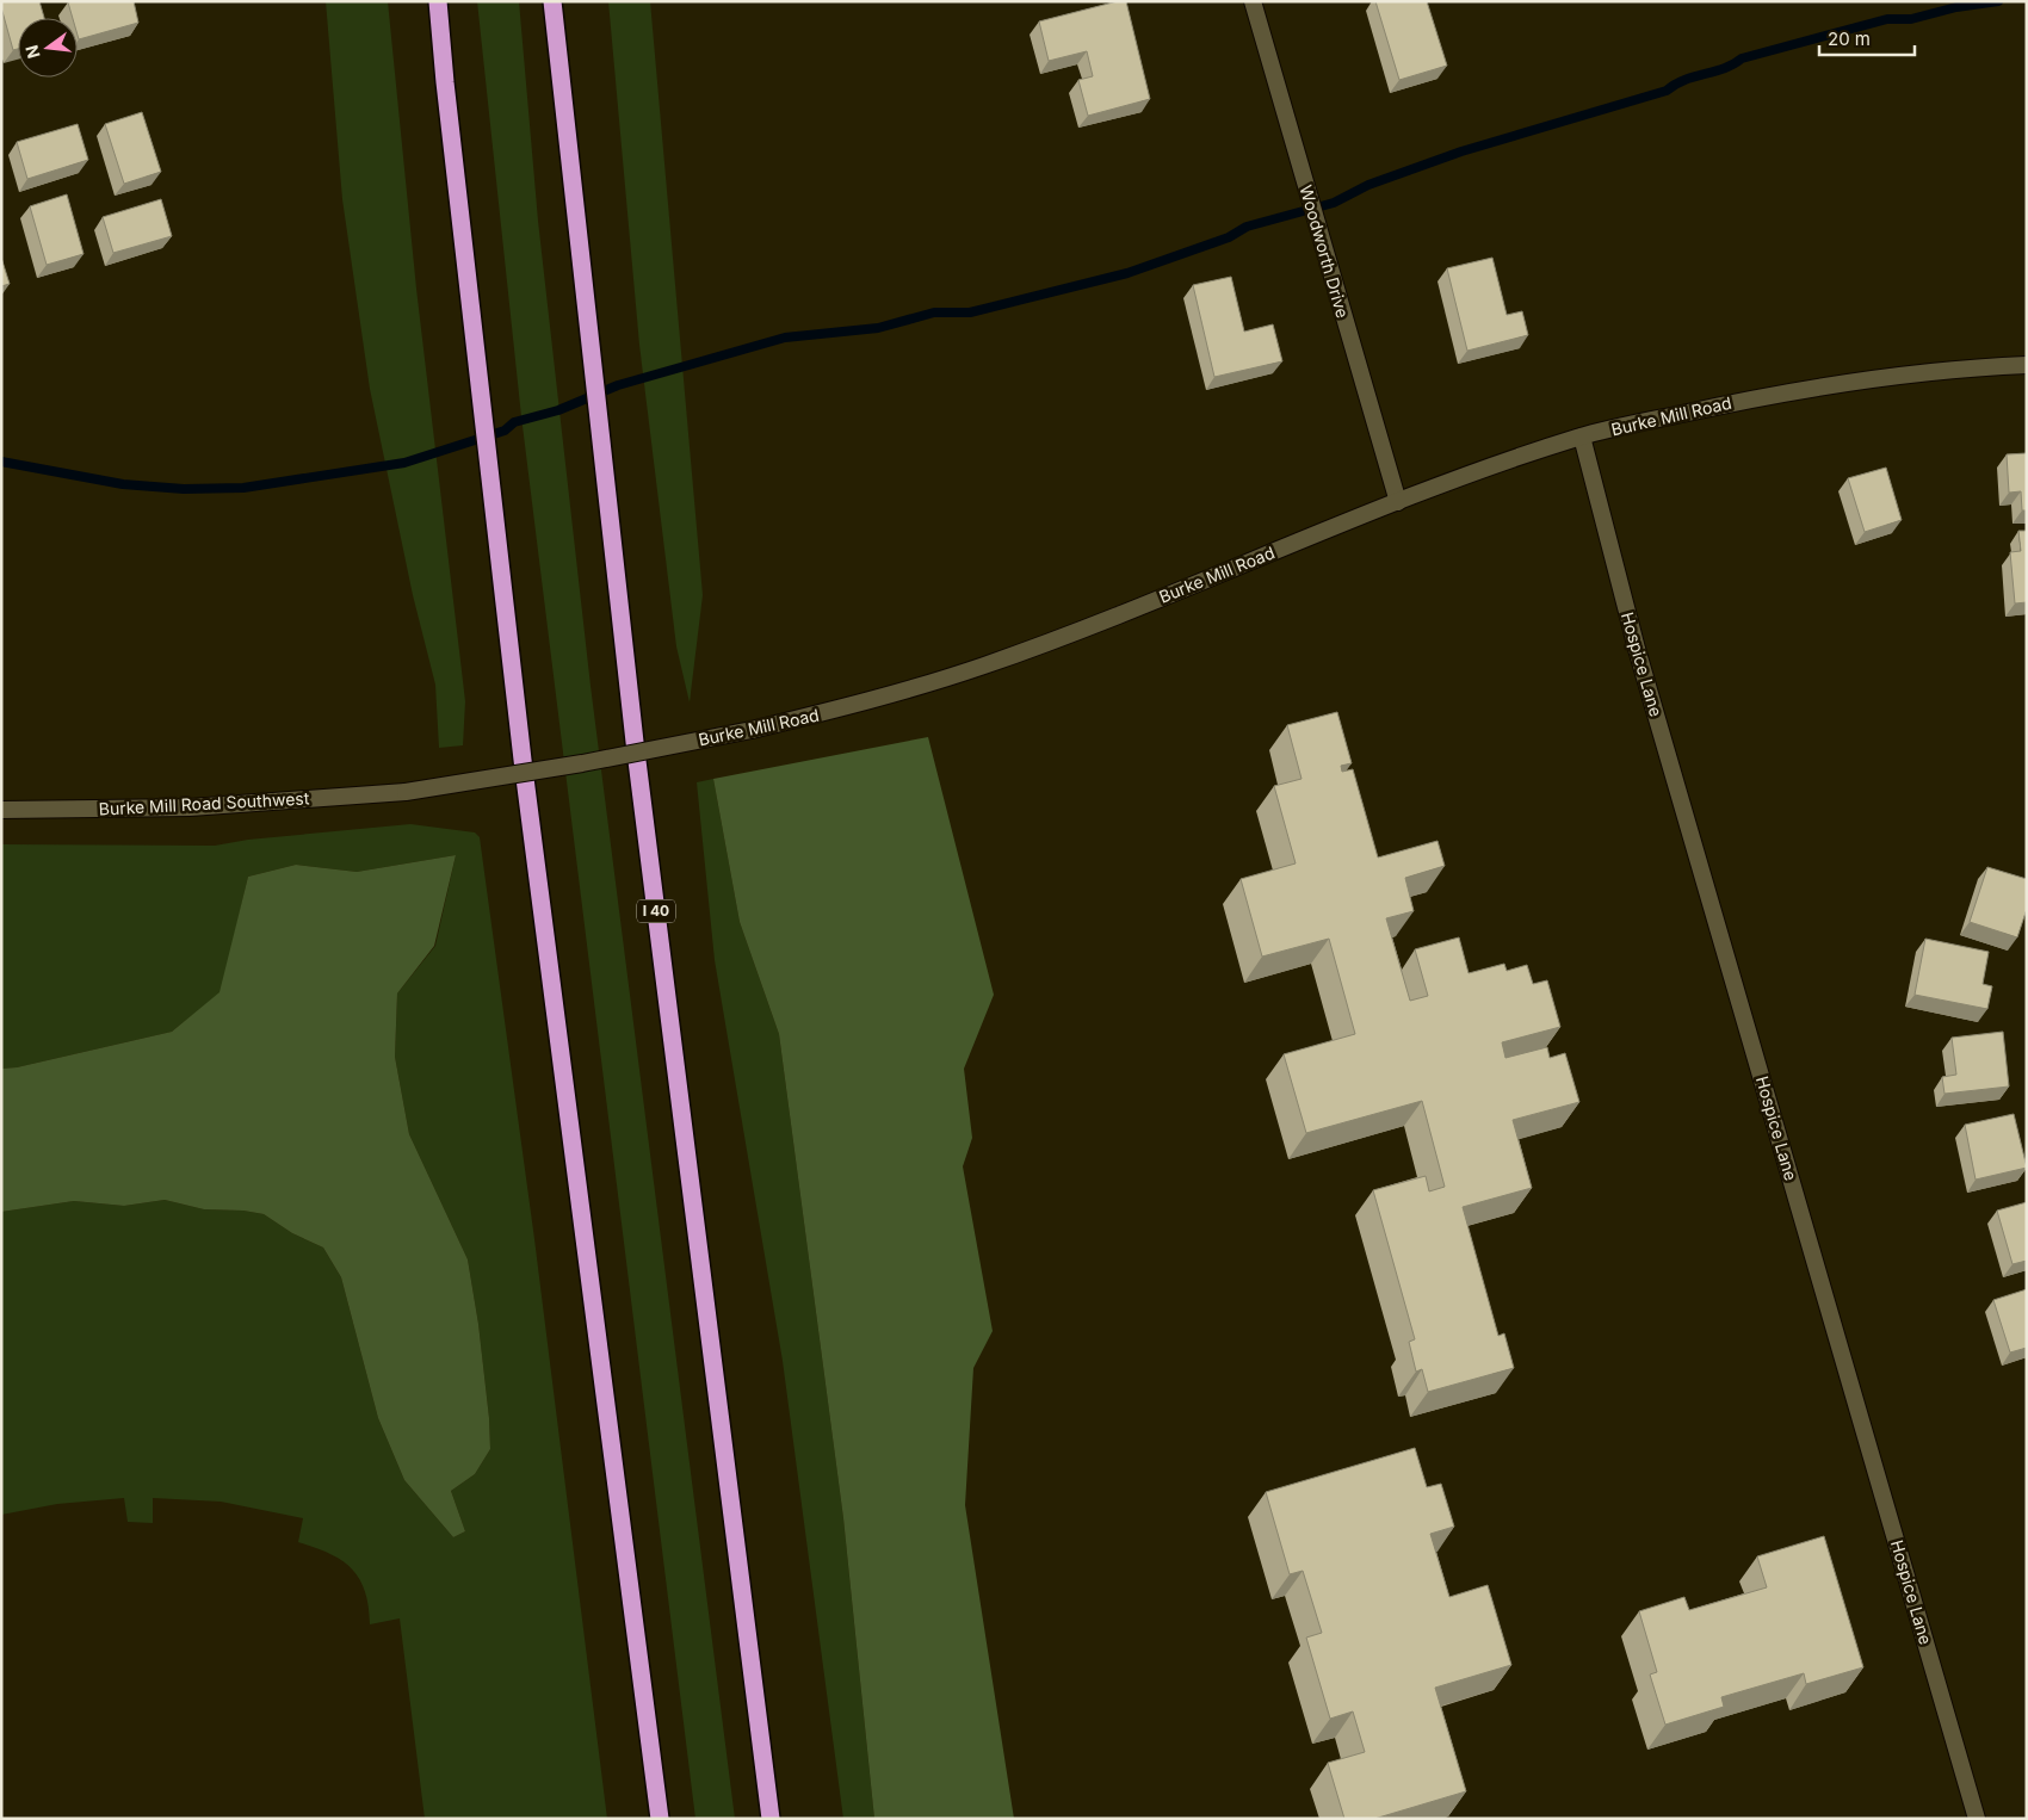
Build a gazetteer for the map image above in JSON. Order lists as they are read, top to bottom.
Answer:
{
  "streets": {
    "highway": ["I 40"],
    "street": [
      "Woodworth Drive",
      "Burke Mill Road",
      "Hospice Lane",
      "Burke Mill Road Southwest"
    ]
  },
  "crossings": [
    ["Woodworth Drive", "Burke Mill Road"],
    ["Burke Mill Road", "Hospice Lane"],
    ["Burke Mill Road", "Burke Mill Road Southwest"]
  ],
  "scale_bar": "20 m",
  "north": "left"
}
